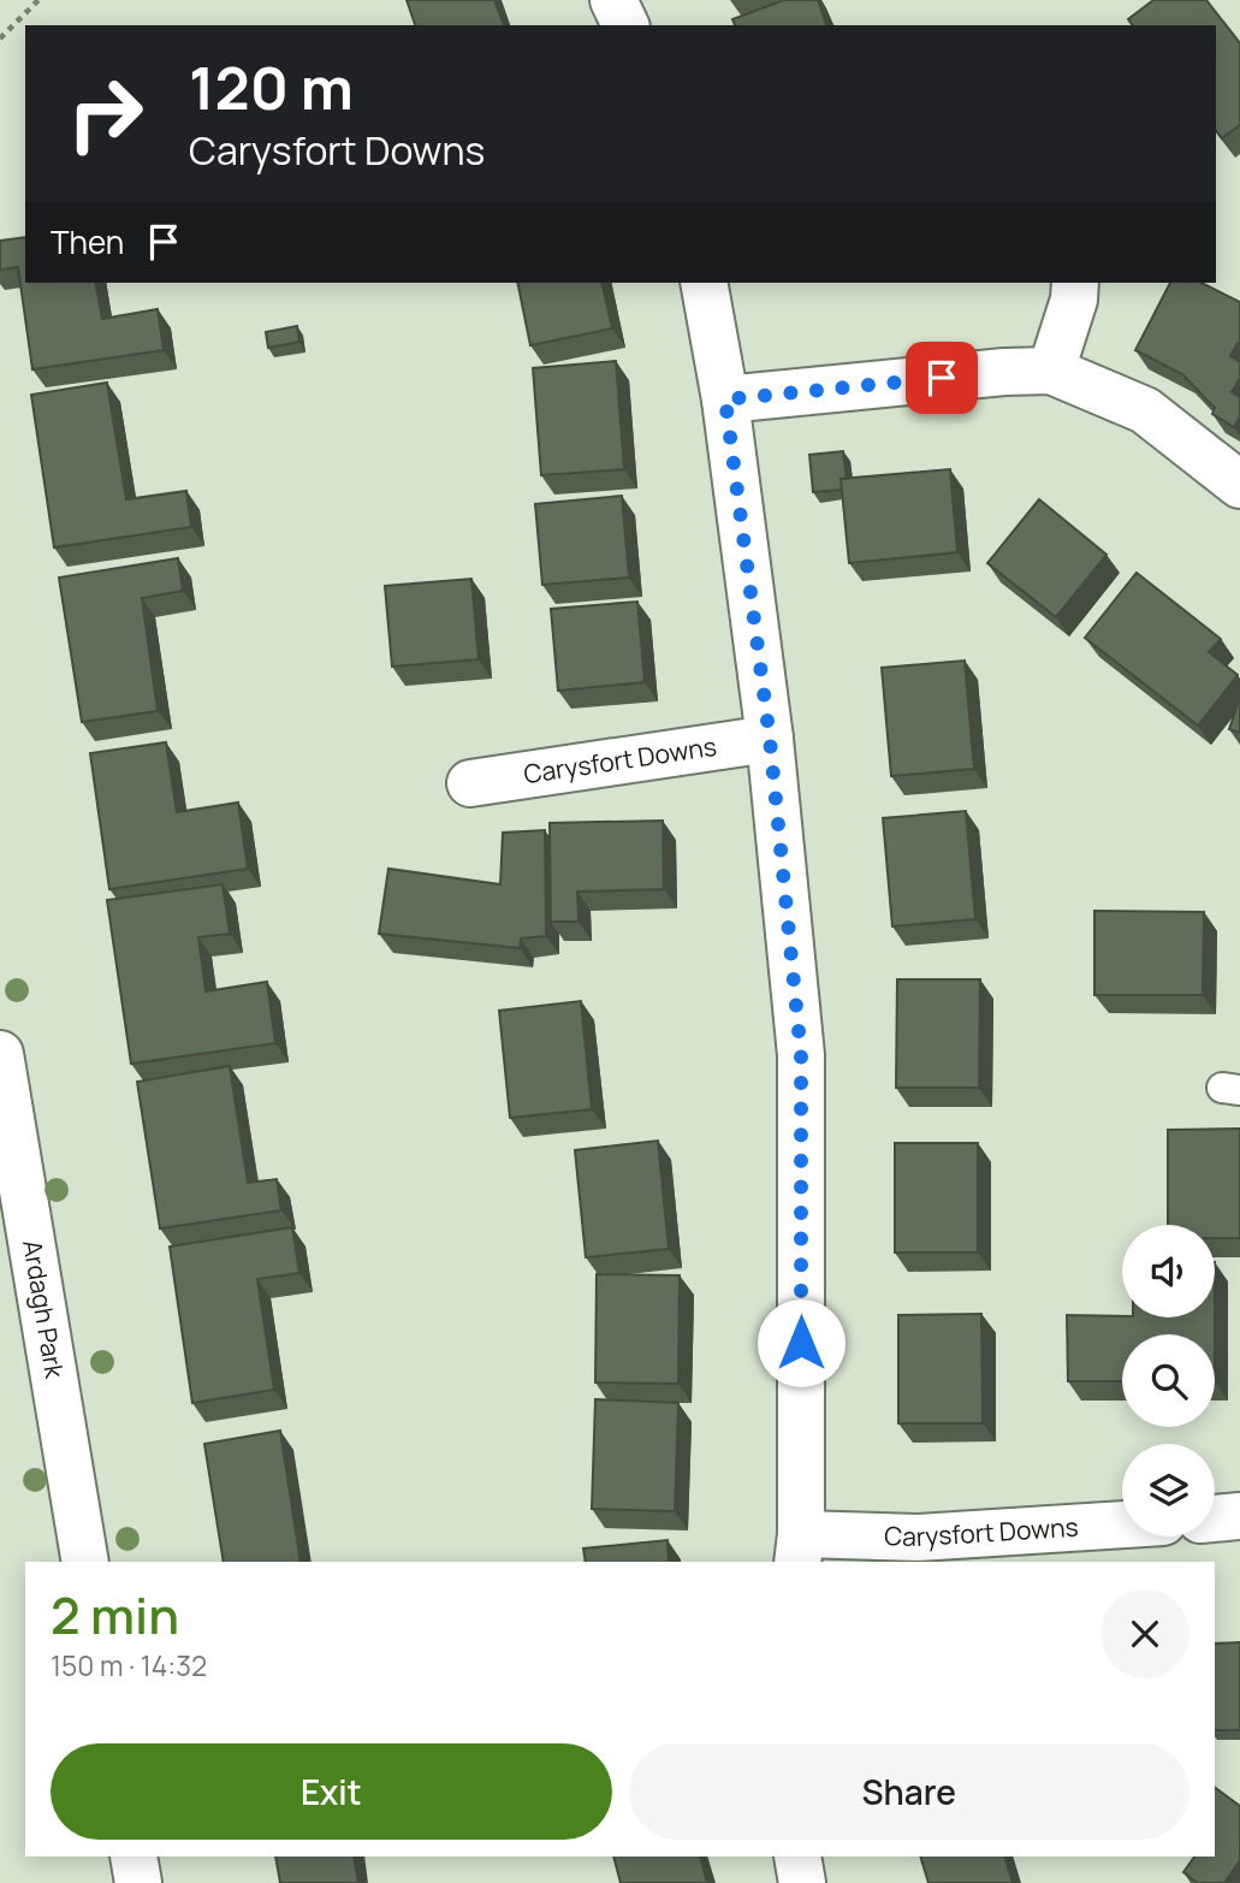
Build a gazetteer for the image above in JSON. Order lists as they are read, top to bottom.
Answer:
{
  "streets": {
    "street": ["Carysfort Downs", "Ardagh Park"]
  },
  "page": {
    "turn": ["120 m", "Carysfort Downs"],
    "then": "Then",
    "heading": ["2 min", "150 m · 14:32"],
    "buttons": ["Exit", "Share"]
  }
}
